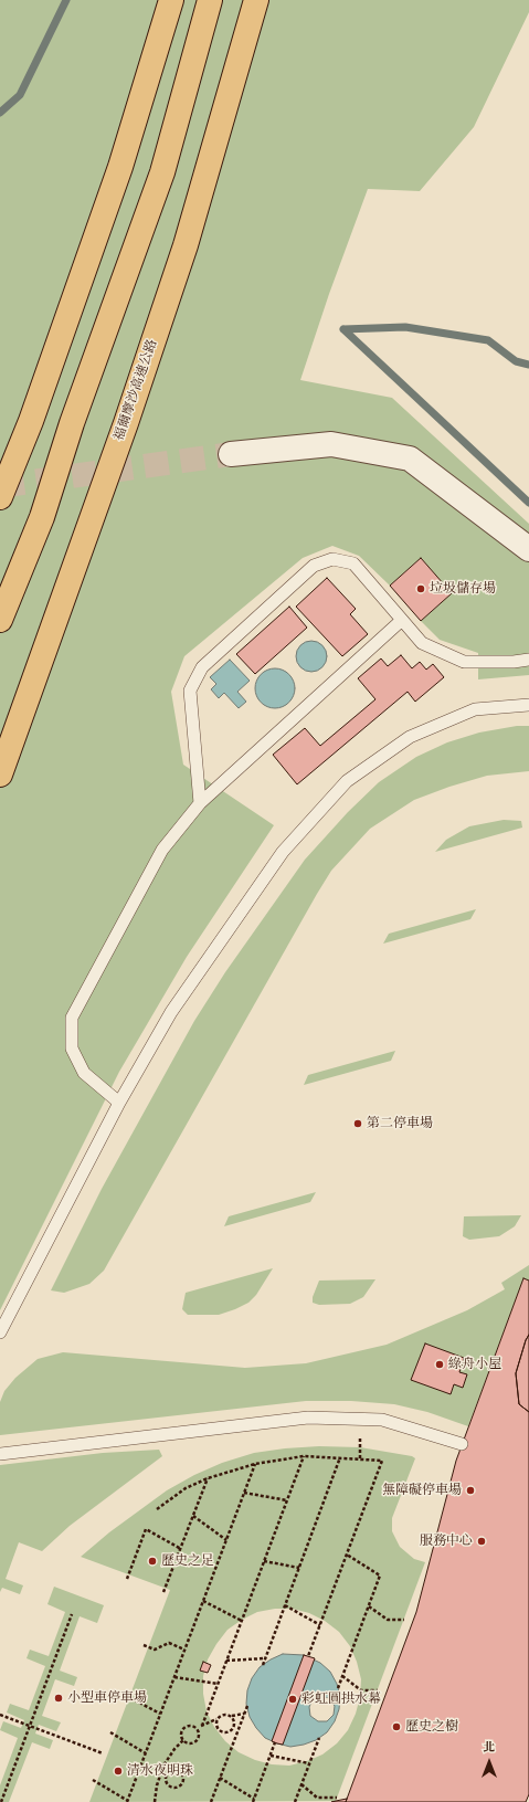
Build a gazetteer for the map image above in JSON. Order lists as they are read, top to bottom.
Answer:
{
  "streets": {
    "highway": ["福爾摩沙高速公路"]
  },
  "places": [
    "垃圾儲存場",
    "第二停車場",
    "綠舟小屋",
    "無障礙停車場",
    "服務中心",
    "歷史之足",
    "小型車停車場",
    "彩虹圓拱水幕",
    "歷史之樹",
    "清水夜明珠"
  ],
  "north": "top"
}
